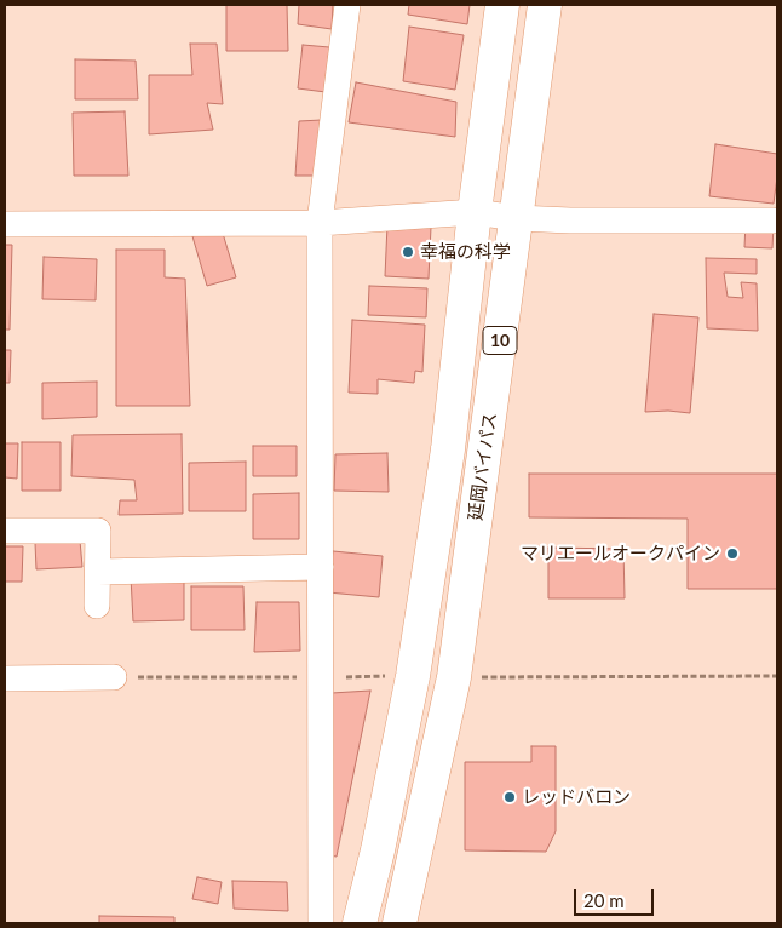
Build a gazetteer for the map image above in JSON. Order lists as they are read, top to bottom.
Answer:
{
  "streets": {
    "highway": ["10", "延岡バイパス"]
  },
  "places": ["幸福の科学", "マリエールオークパイン", "レッドバロン"],
  "scale_bar": "20 m"
}
